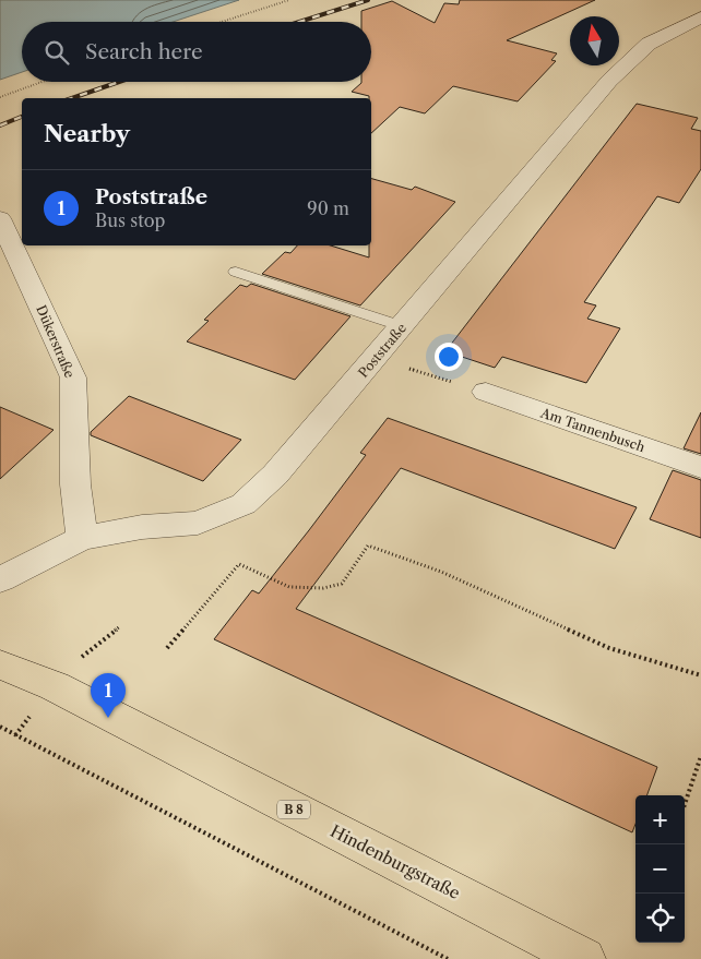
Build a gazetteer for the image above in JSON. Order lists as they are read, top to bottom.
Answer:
{
  "streets": {
    "main road": ["B 8", "Hindenburgstraße"],
    "street": ["Dükerstraße", "Poststraße", "Am Tannenbusch"]
  },
  "crossings": [
    ["Dükerstraße", "Poststraße"]
  ],
  "north": "top",
  "page": {
    "search": "Search here",
    "heading": "Nearby",
    "list": [
      {
        "mark": "1",
        "name": "Poststraße",
        "note": "Bus stop",
        "value": "90 m"
      }
    ],
    "pins": "1",
    "map_buttons": ["+", "−"]
  }
}
